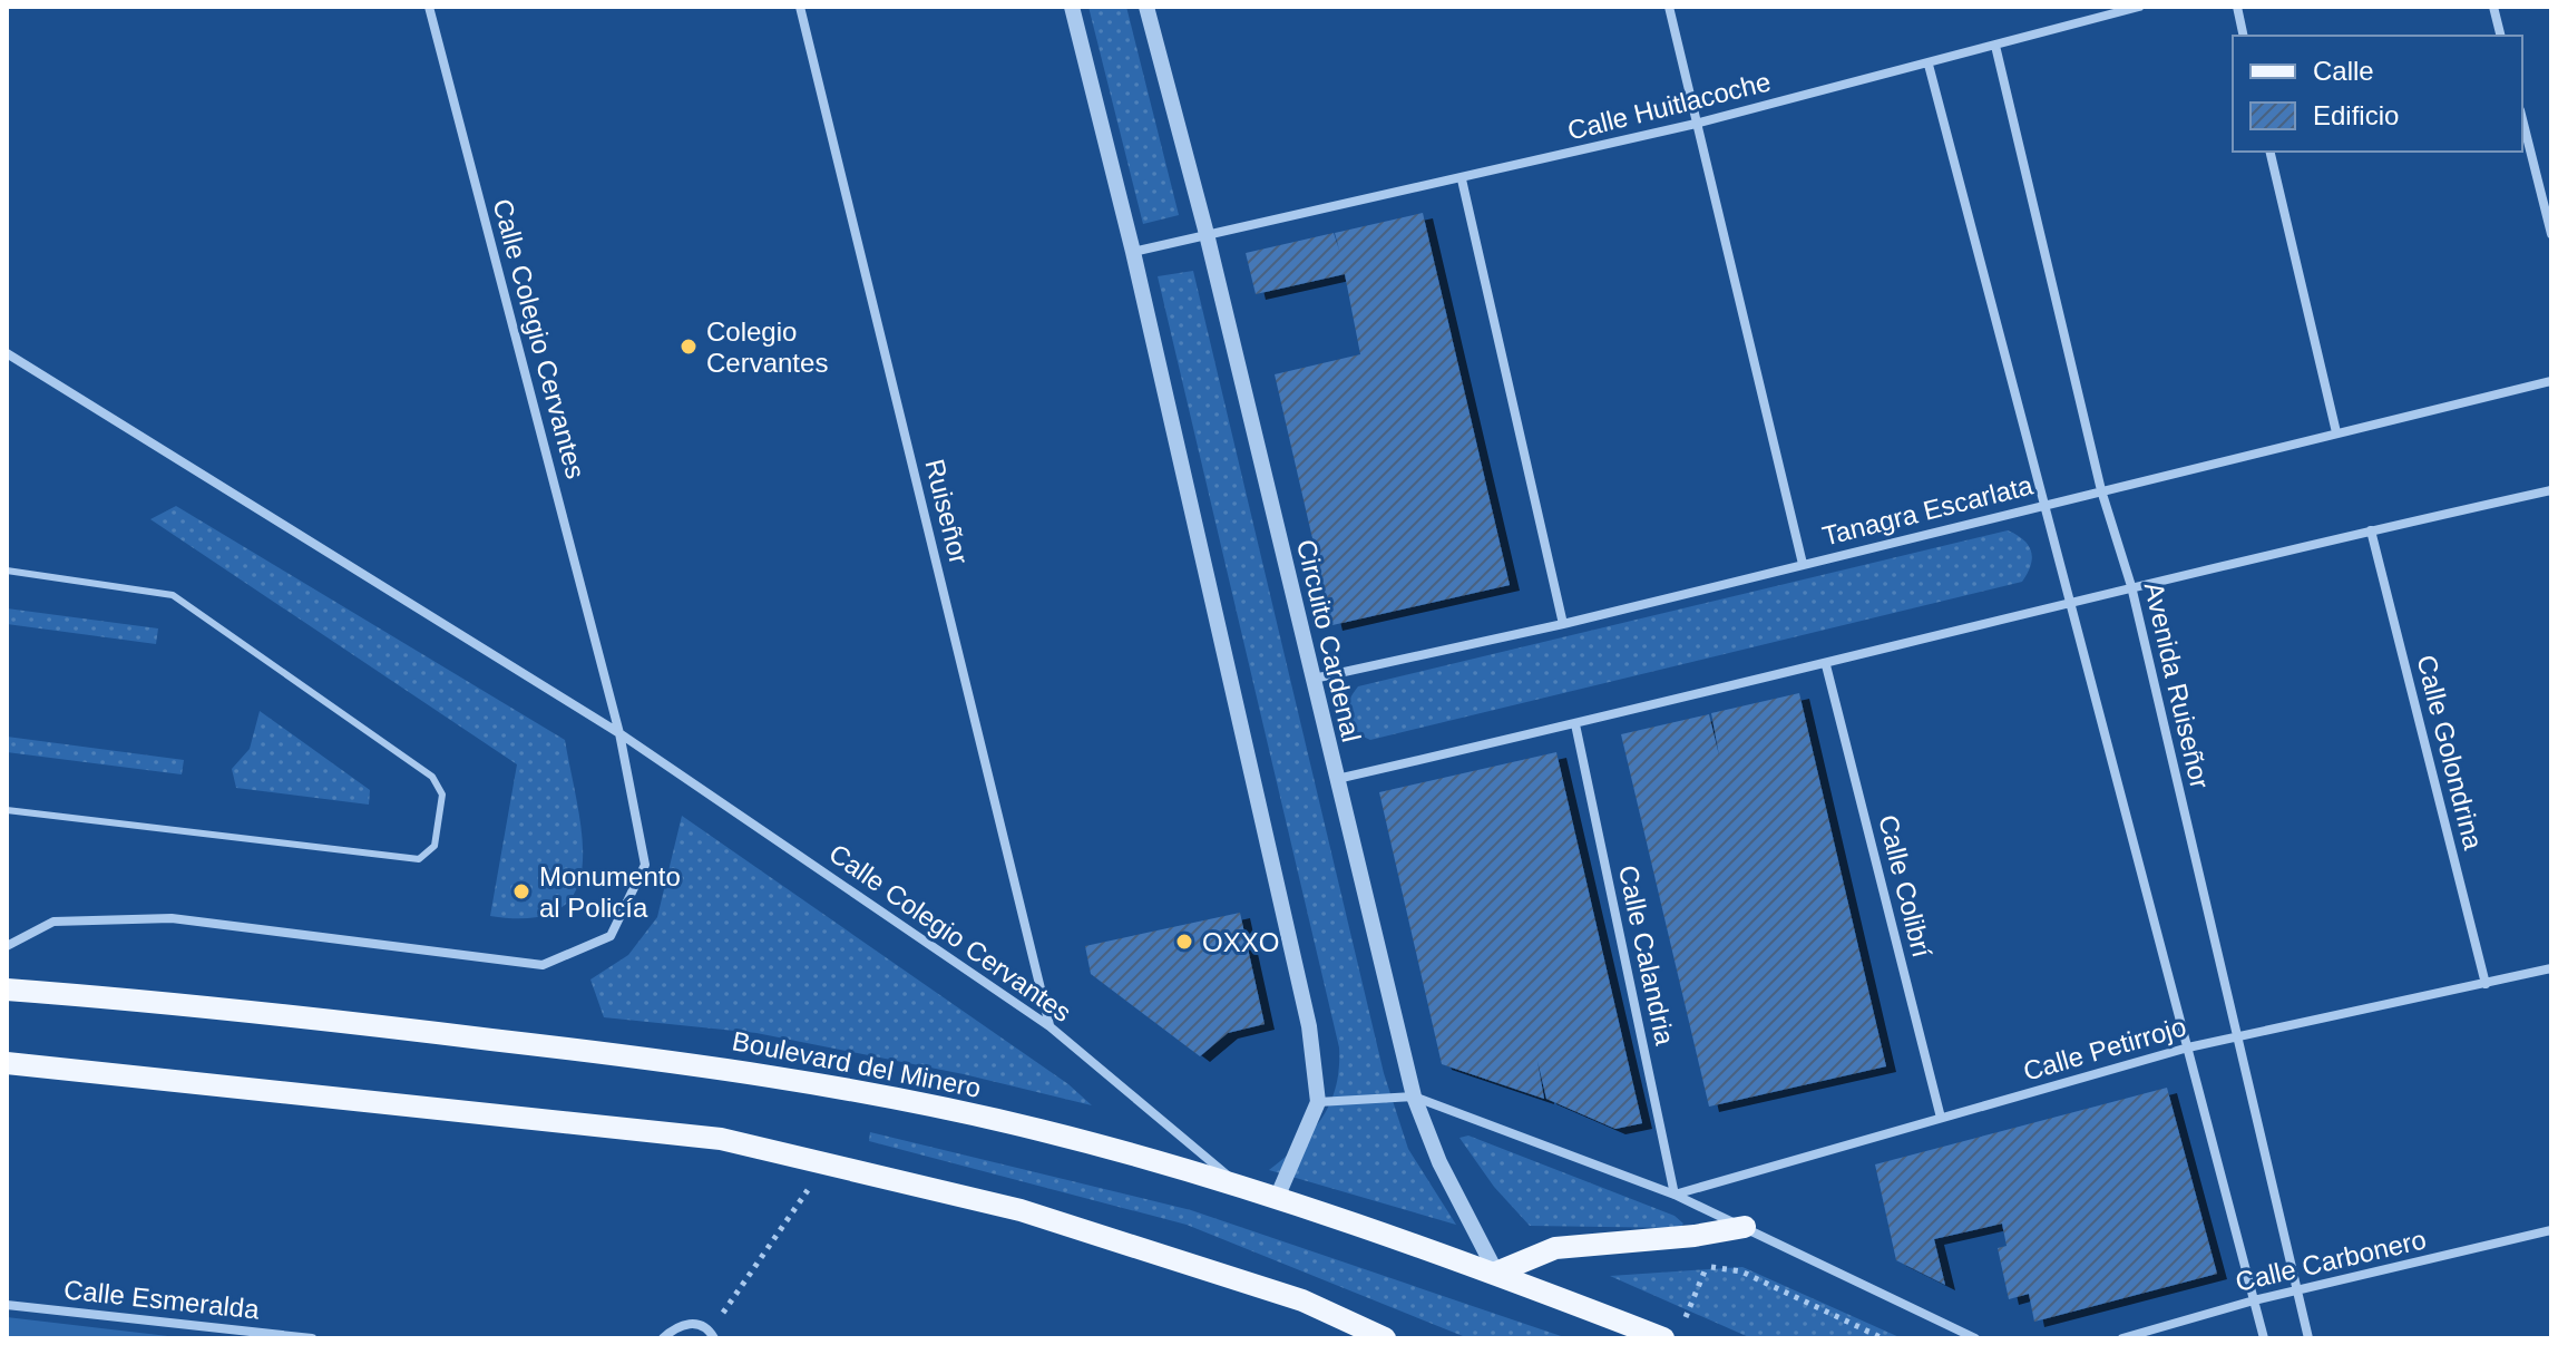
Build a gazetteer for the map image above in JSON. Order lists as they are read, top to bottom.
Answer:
{
  "streets": {
    "main road": ["Boulevard del Minero"],
    "street": [
      "Calle Huitlacoche",
      "Calle Colegio Cervantes",
      "Tanagra Escarlata",
      "Ruiseñor",
      "Circuito Cardenal",
      "Avenida Ruiseñor",
      "Calle Golondrina",
      "Calle Colibrí",
      "Calle Calandria",
      "Calle Petirrojo",
      "Calle Carbonero",
      "Calle Esmeralda"
    ]
  },
  "crossings": [
    ["Calle Huitlacoche", "Circuito Cardenal"],
    ["Calle Huitlacoche", "Avenida Ruiseñor"],
    ["Calle Colegio Cervantes", "Ruiseñor"],
    ["Calle Colegio Cervantes", "Boulevard del Minero"],
    ["Tanagra Escarlata", "Circuito Cardenal"],
    ["Tanagra Escarlata", "Avenida Ruiseñor"],
    ["Circuito Cardenal", "Boulevard del Minero"],
    ["Avenida Ruiseñor", "Calle Petirrojo"],
    ["Avenida Ruiseñor", "Calle Carbonero"],
    ["Calle Golondrina", "Calle Petirrojo"],
    ["Calle Colibrí", "Calle Petirrojo"],
    ["Calle Calandria", "Calle Petirrojo"]
  ],
  "places": ["Colegio Cervantes", "Monumento al Policía", "OXXO"],
  "legend": ["Calle", "Edificio"]
}
